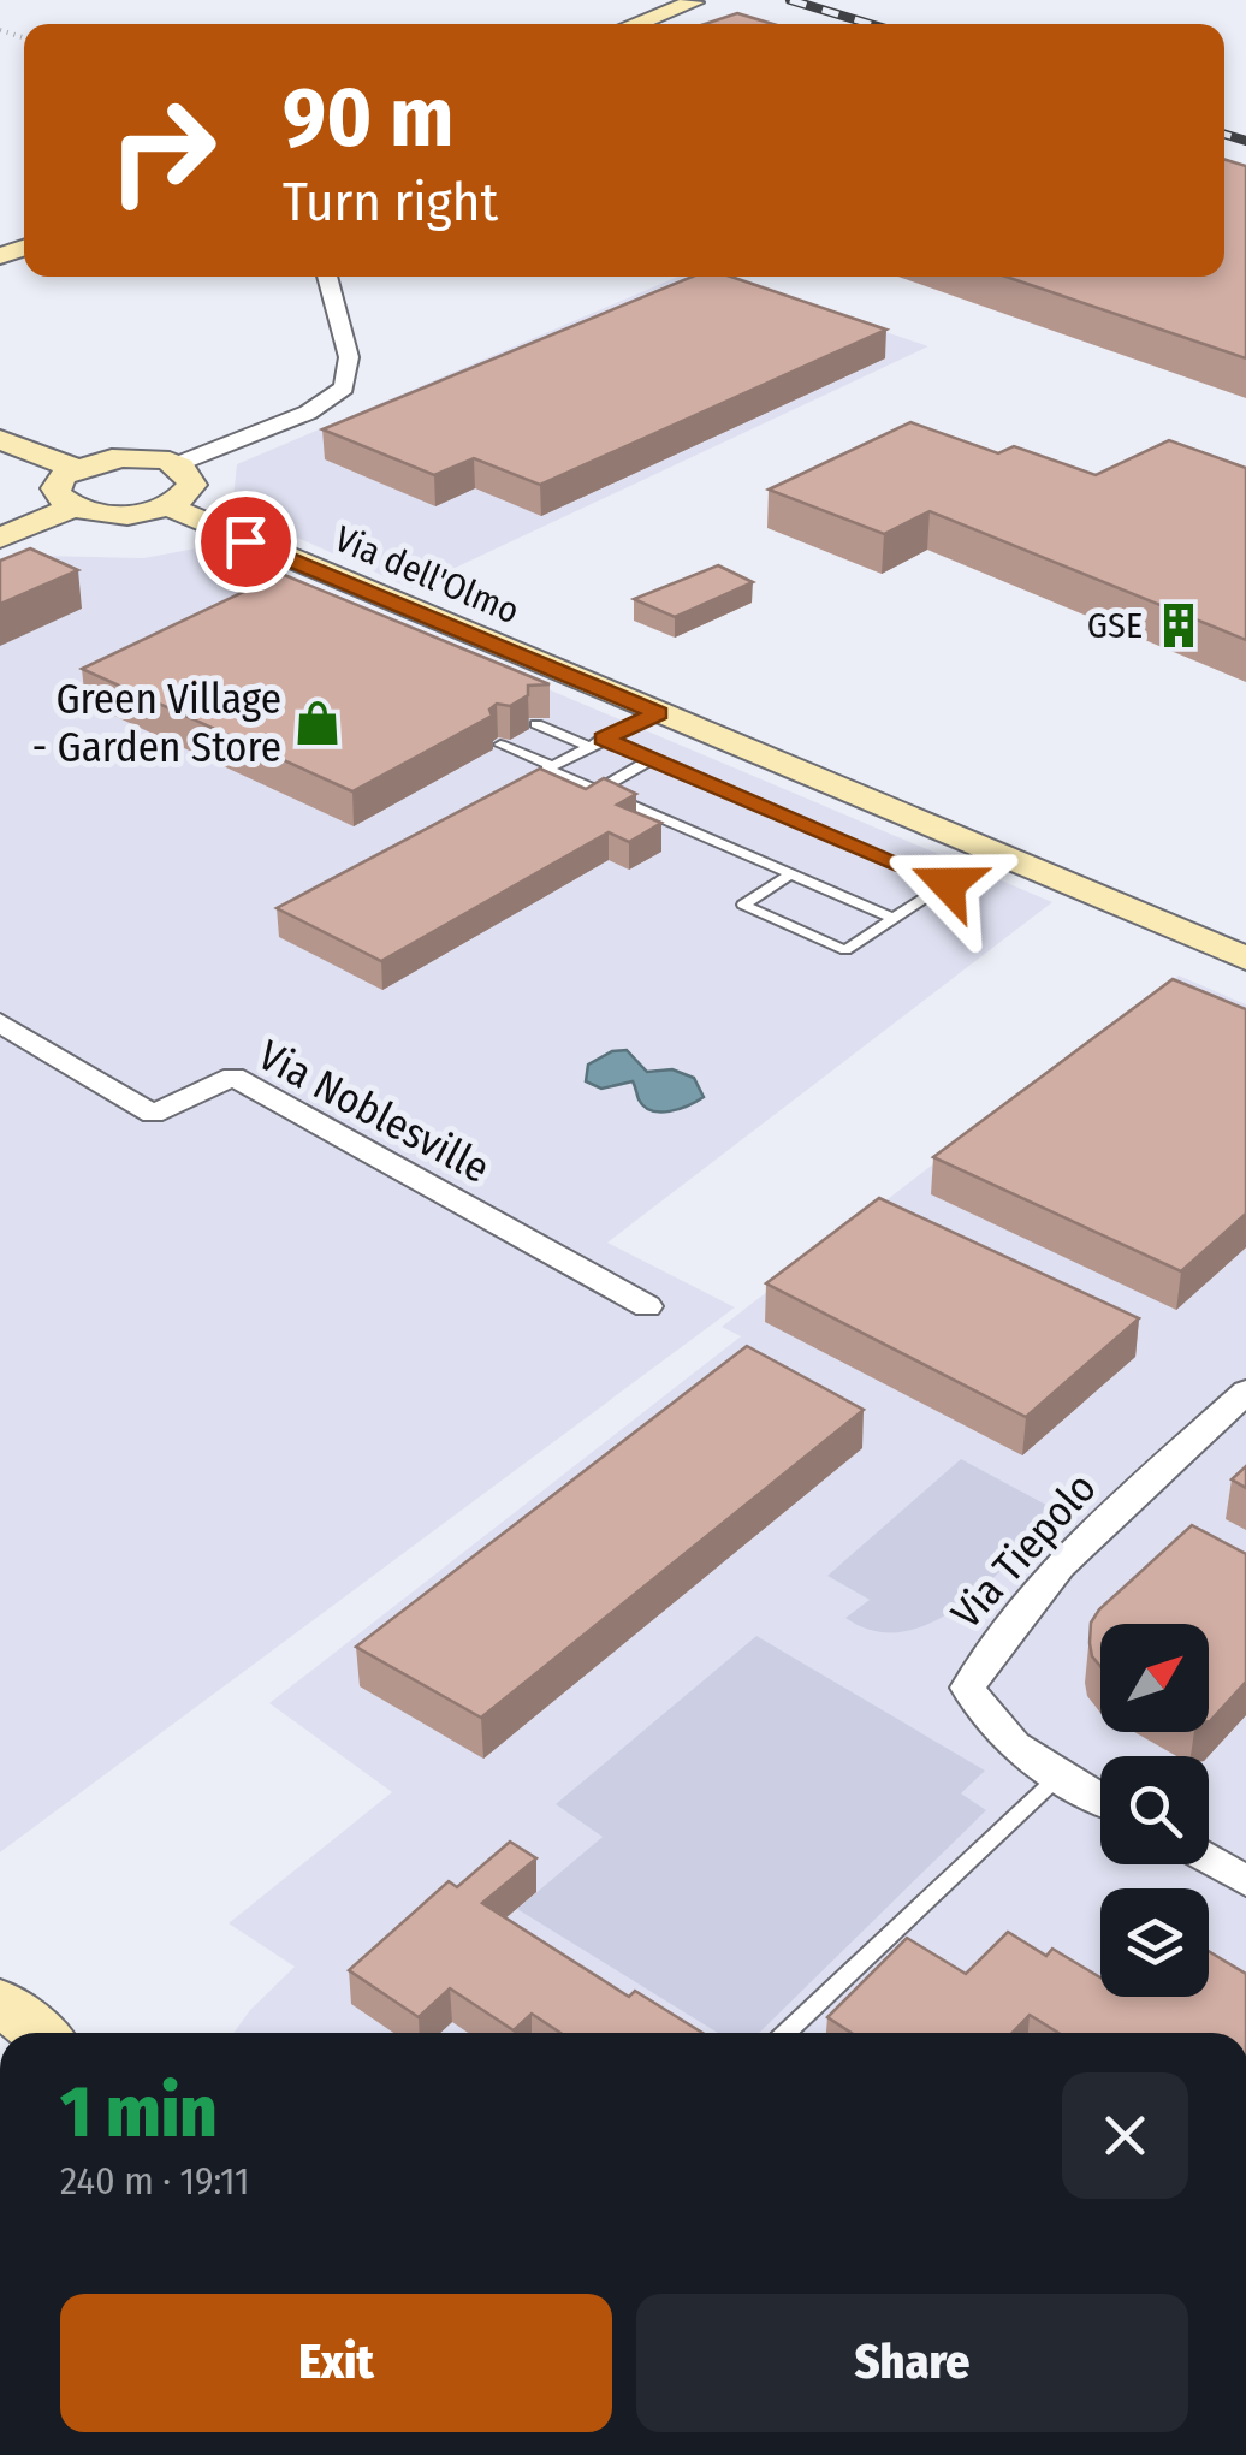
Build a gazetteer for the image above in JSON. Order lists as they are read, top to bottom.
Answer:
{
  "streets": {
    "main road": ["Via dell'Olmo"],
    "street": ["Via Noblesville", "Via Tiepolo"]
  },
  "places": {
    "building": ["GSE"],
    "shop": ["Green Village - Garden Store"]
  },
  "north": "top right",
  "page": {
    "turn": ["90 m", "Turn right"],
    "heading": ["1 min", "240 m · 19:11"],
    "buttons": ["Exit", "Share"]
  }
}
